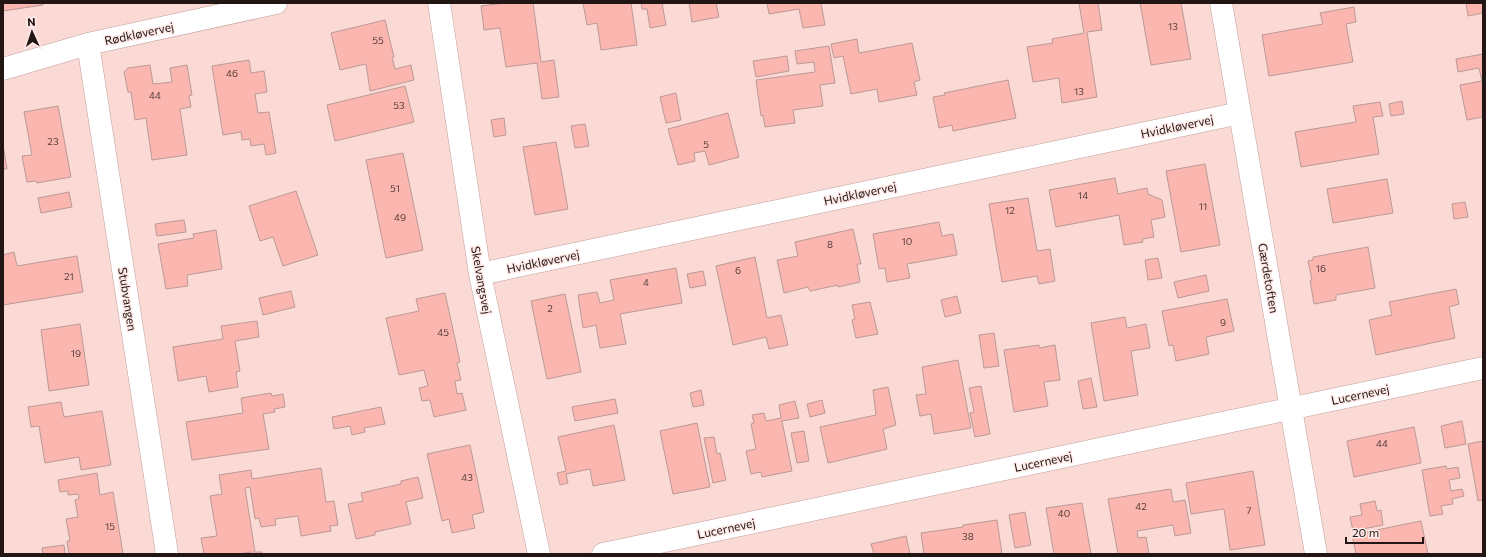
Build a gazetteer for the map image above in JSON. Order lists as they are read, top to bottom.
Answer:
{
  "streets": {
    "street": [
      "Rødkløvervej",
      "Hvidkløvervej",
      "Gærdetoften",
      "Skelvangsvej",
      "Stubvangen",
      "Lucernevej"
    ]
  },
  "crossings": [
    ["Rødkløvervej", "Stubvangen"],
    ["Hvidkløvervej", "Gærdetoften"],
    ["Hvidkløvervej", "Skelvangsvej"],
    ["Gærdetoften", "Lucernevej"]
  ],
  "house_numbers": [
    "13",
    "55",
    "46",
    "13",
    "44",
    "53",
    "23",
    "5",
    "51",
    "14",
    "11",
    "12",
    "49",
    "10",
    "8",
    "16",
    "6",
    "21",
    "4",
    "2",
    "9",
    "45",
    "19",
    "44",
    "43",
    "42",
    "7",
    "40",
    "15",
    "38"
  ],
  "scale_bar": "20 m",
  "north": "top"
}
